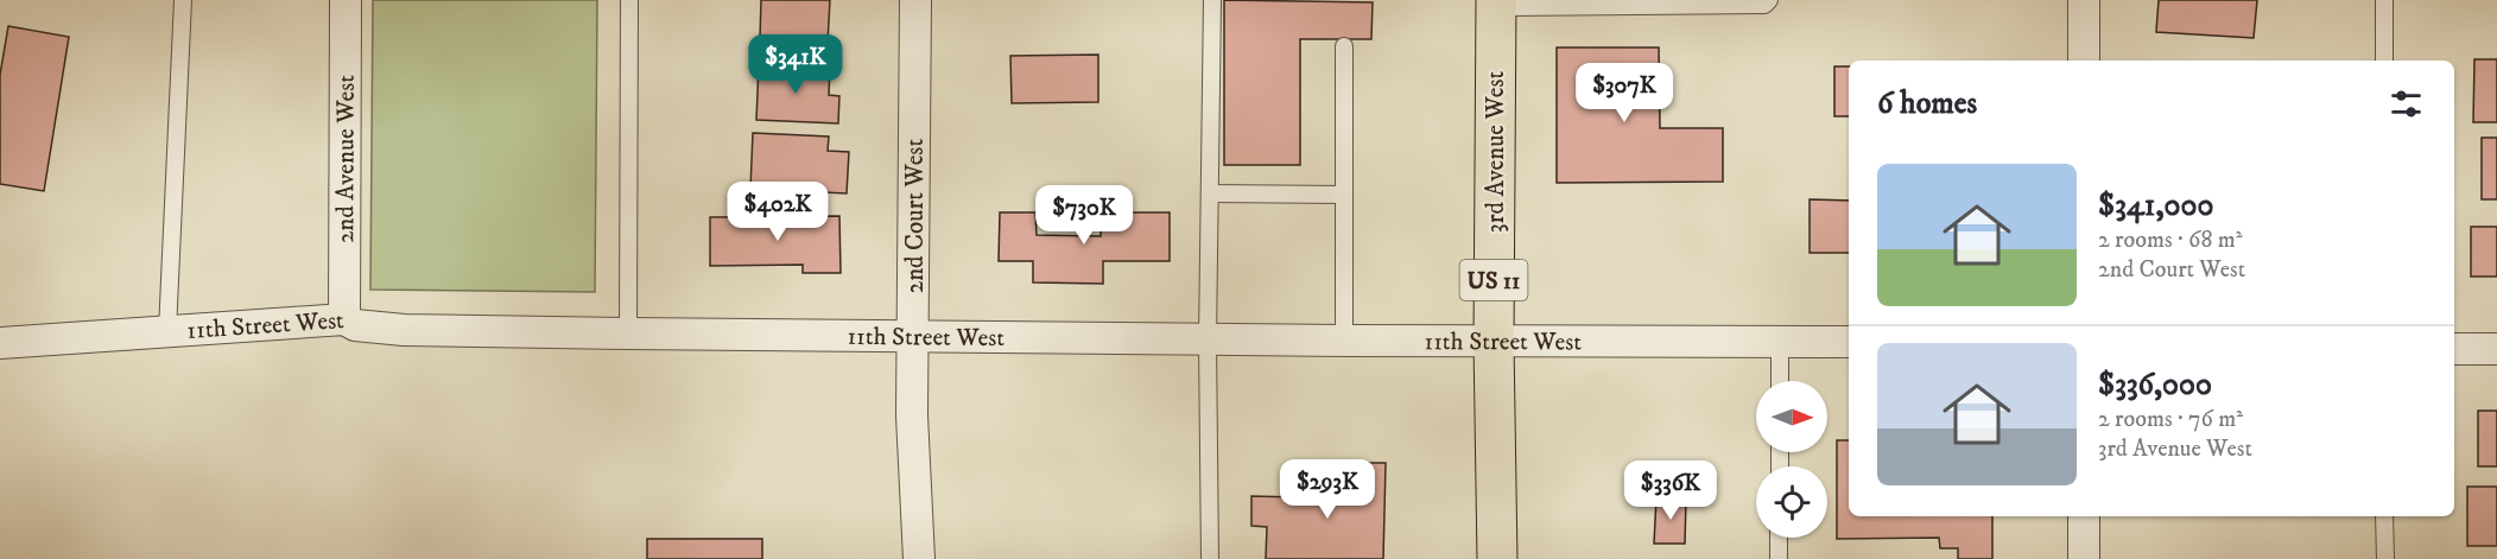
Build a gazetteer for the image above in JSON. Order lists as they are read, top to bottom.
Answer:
{
  "streets": {
    "main road": ["3rd Avenue West", "US 11"],
    "street": ["2nd Avenue West", "2nd Court West", "11th Street West"]
  },
  "crossings": [
    ["3rd Avenue West", "11th Street West"],
    ["2nd Avenue West", "11th Street West"],
    ["2nd Court West", "11th Street West"]
  ],
  "north": "right",
  "page": {
    "price": [
      "$341K",
      "$307K",
      "$402K",
      "$730K",
      "$293K",
      "$336K"
    ],
    "heading": "6 homes",
    "list": [
      {
        "name": "$341,000",
        "note": "2 rooms · 68 m² · 2nd Court West"
      },
      {
        "name": "$336,000",
        "note": "2 rooms · 76 m² · 3rd Avenue West"
      }
    ]
  }
}
